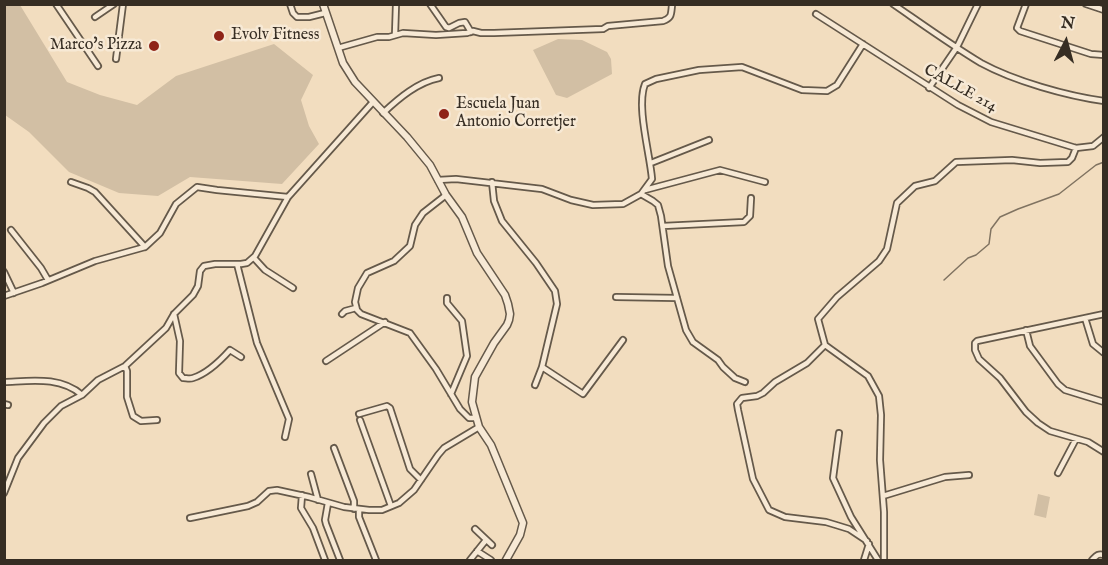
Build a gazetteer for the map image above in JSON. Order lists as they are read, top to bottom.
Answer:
{
  "streets": {
    "street": ["CALLE 214"]
  },
  "places": ["Evolv Fitness", "Marco's Pizza", "Escuela Juan Antonio Corretjer"],
  "north": "top"
}
